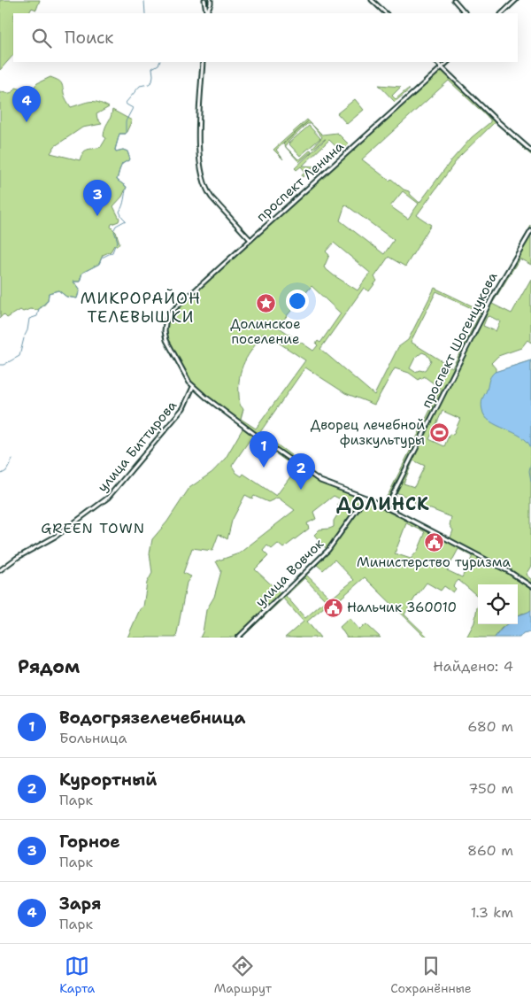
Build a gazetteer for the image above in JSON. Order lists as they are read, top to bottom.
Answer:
{
  "streets": {
    "street": [
      "проспект Ленина",
      "проспект Шогенцукова",
      "улица Биттирова",
      "улица Вовчок"
    ]
  },
  "crossings": [
    ["проспект Ленина", "улица Биттирова"]
  ],
  "districts": ["МИКРОРАЙОН ТЕЛЕВЫШКИ", "ДОЛИНСК", "GREEN TOWN"],
  "places": {
    "place": ["Долинское поселение"],
    "sports": ["Дворец лечебной физкультуры"],
    "public building": ["Министерство туризма", "Нальчик 360010"]
  },
  "page": {
    "search": "Поиск",
    "pins": [
      "4",
      "3",
      "1",
      "2"
    ],
    "heading": ["Рядом", "Найдено: 4"],
    "list": [
      {
        "mark": "1",
        "name": "Водогрязелечебница",
        "note": "Больница",
        "value": "680 m"
      },
      {
        "mark": "2",
        "name": "Курортный",
        "note": "Парк",
        "value": "750 m"
      },
      {
        "mark": "3",
        "name": "Горное",
        "note": "Парк",
        "value": "860 m"
      },
      {
        "mark": "4",
        "name": "Заря",
        "note": "Парк",
        "value": "1.3 km"
      }
    ],
    "nav": ["Карта", "Маршрут", "Сохранённые"]
  }
}
